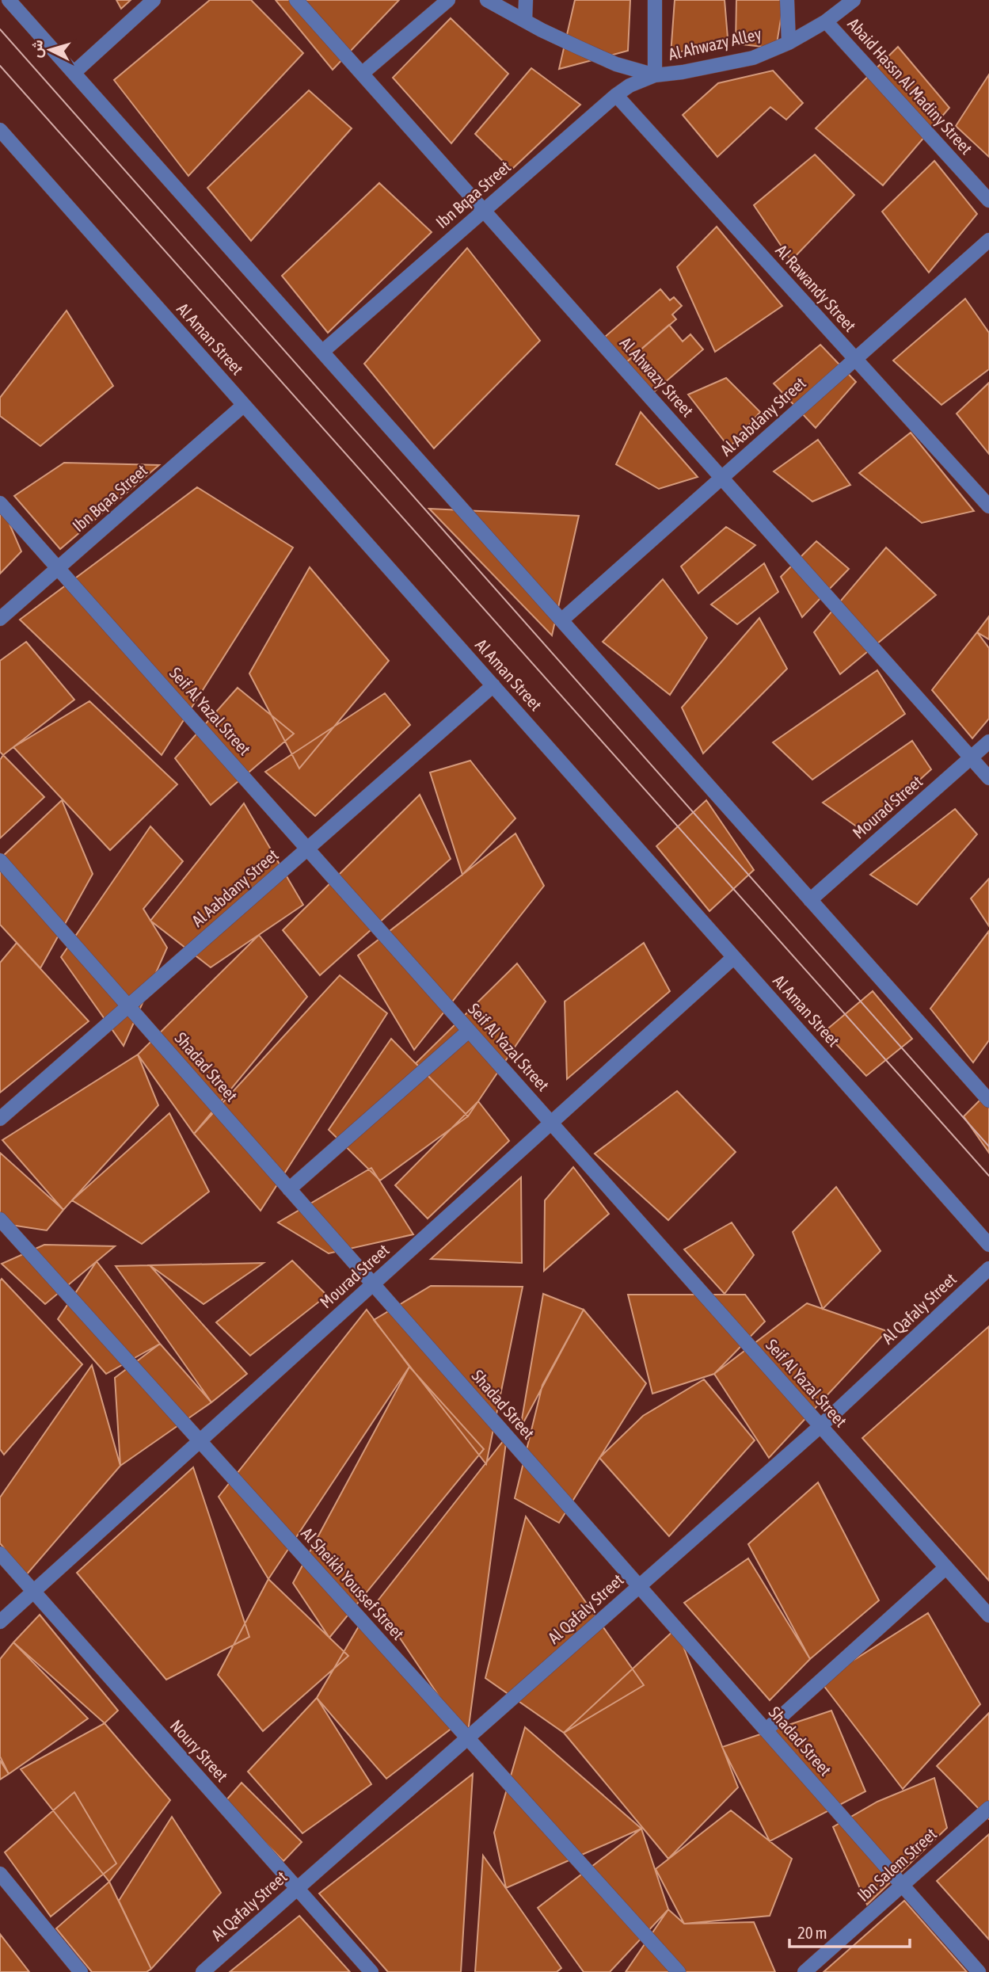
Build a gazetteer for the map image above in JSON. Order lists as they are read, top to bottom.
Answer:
{
  "streets": {
    "street": [
      "Al Ahwazy Alley",
      "Abaid Hassn Al Madiny Street",
      "Ibn Bqaa Street",
      "Al Rawandy Street",
      "Al Aman Street",
      "Al Ahwazy Street",
      "Al Aabdany Street",
      "Seif Al Yazal Street",
      "Mourad Street",
      "Shadad Street",
      "Al Qafaly Street",
      "Al Sheikh Youssef Street",
      "Noury Street",
      "Ibn Salem Street"
    ]
  },
  "crossings": [
    ["Al Ahwazy Alley", "Abaid Hassn Al Madiny Street"],
    ["Al Ahwazy Alley", "Ibn Bqaa Street"],
    ["Ibn Bqaa Street", "Al Rawandy Street"],
    ["Ibn Bqaa Street", "Al Aman Street"],
    ["Ibn Bqaa Street", "Al Ahwazy Street"],
    ["Ibn Bqaa Street", "Seif Al Yazal Street"],
    ["Al Rawandy Street", "Al Aabdany Street"],
    ["Al Aman Street", "Al Aabdany Street"],
    ["Al Aman Street", "Mourad Street"],
    ["Al Ahwazy Street", "Al Aabdany Street"],
    ["Al Ahwazy Street", "Mourad Street"],
    ["Al Aabdany Street", "Seif Al Yazal Street"],
    ["Al Aabdany Street", "Shadad Street"],
    ["Seif Al Yazal Street", "Mourad Street"],
    ["Seif Al Yazal Street", "Al Qafaly Street"],
    ["Mourad Street", "Shadad Street"],
    ["Mourad Street", "Al Sheikh Youssef Street"],
    ["Mourad Street", "Noury Street"],
    ["Shadad Street", "Al Qafaly Street"],
    ["Shadad Street", "Ibn Salem Street"],
    ["Al Qafaly Street", "Al Sheikh Youssef Street"],
    ["Al Qafaly Street", "Noury Street"]
  ],
  "scale_bar": "20 m",
  "north": "left"
}
